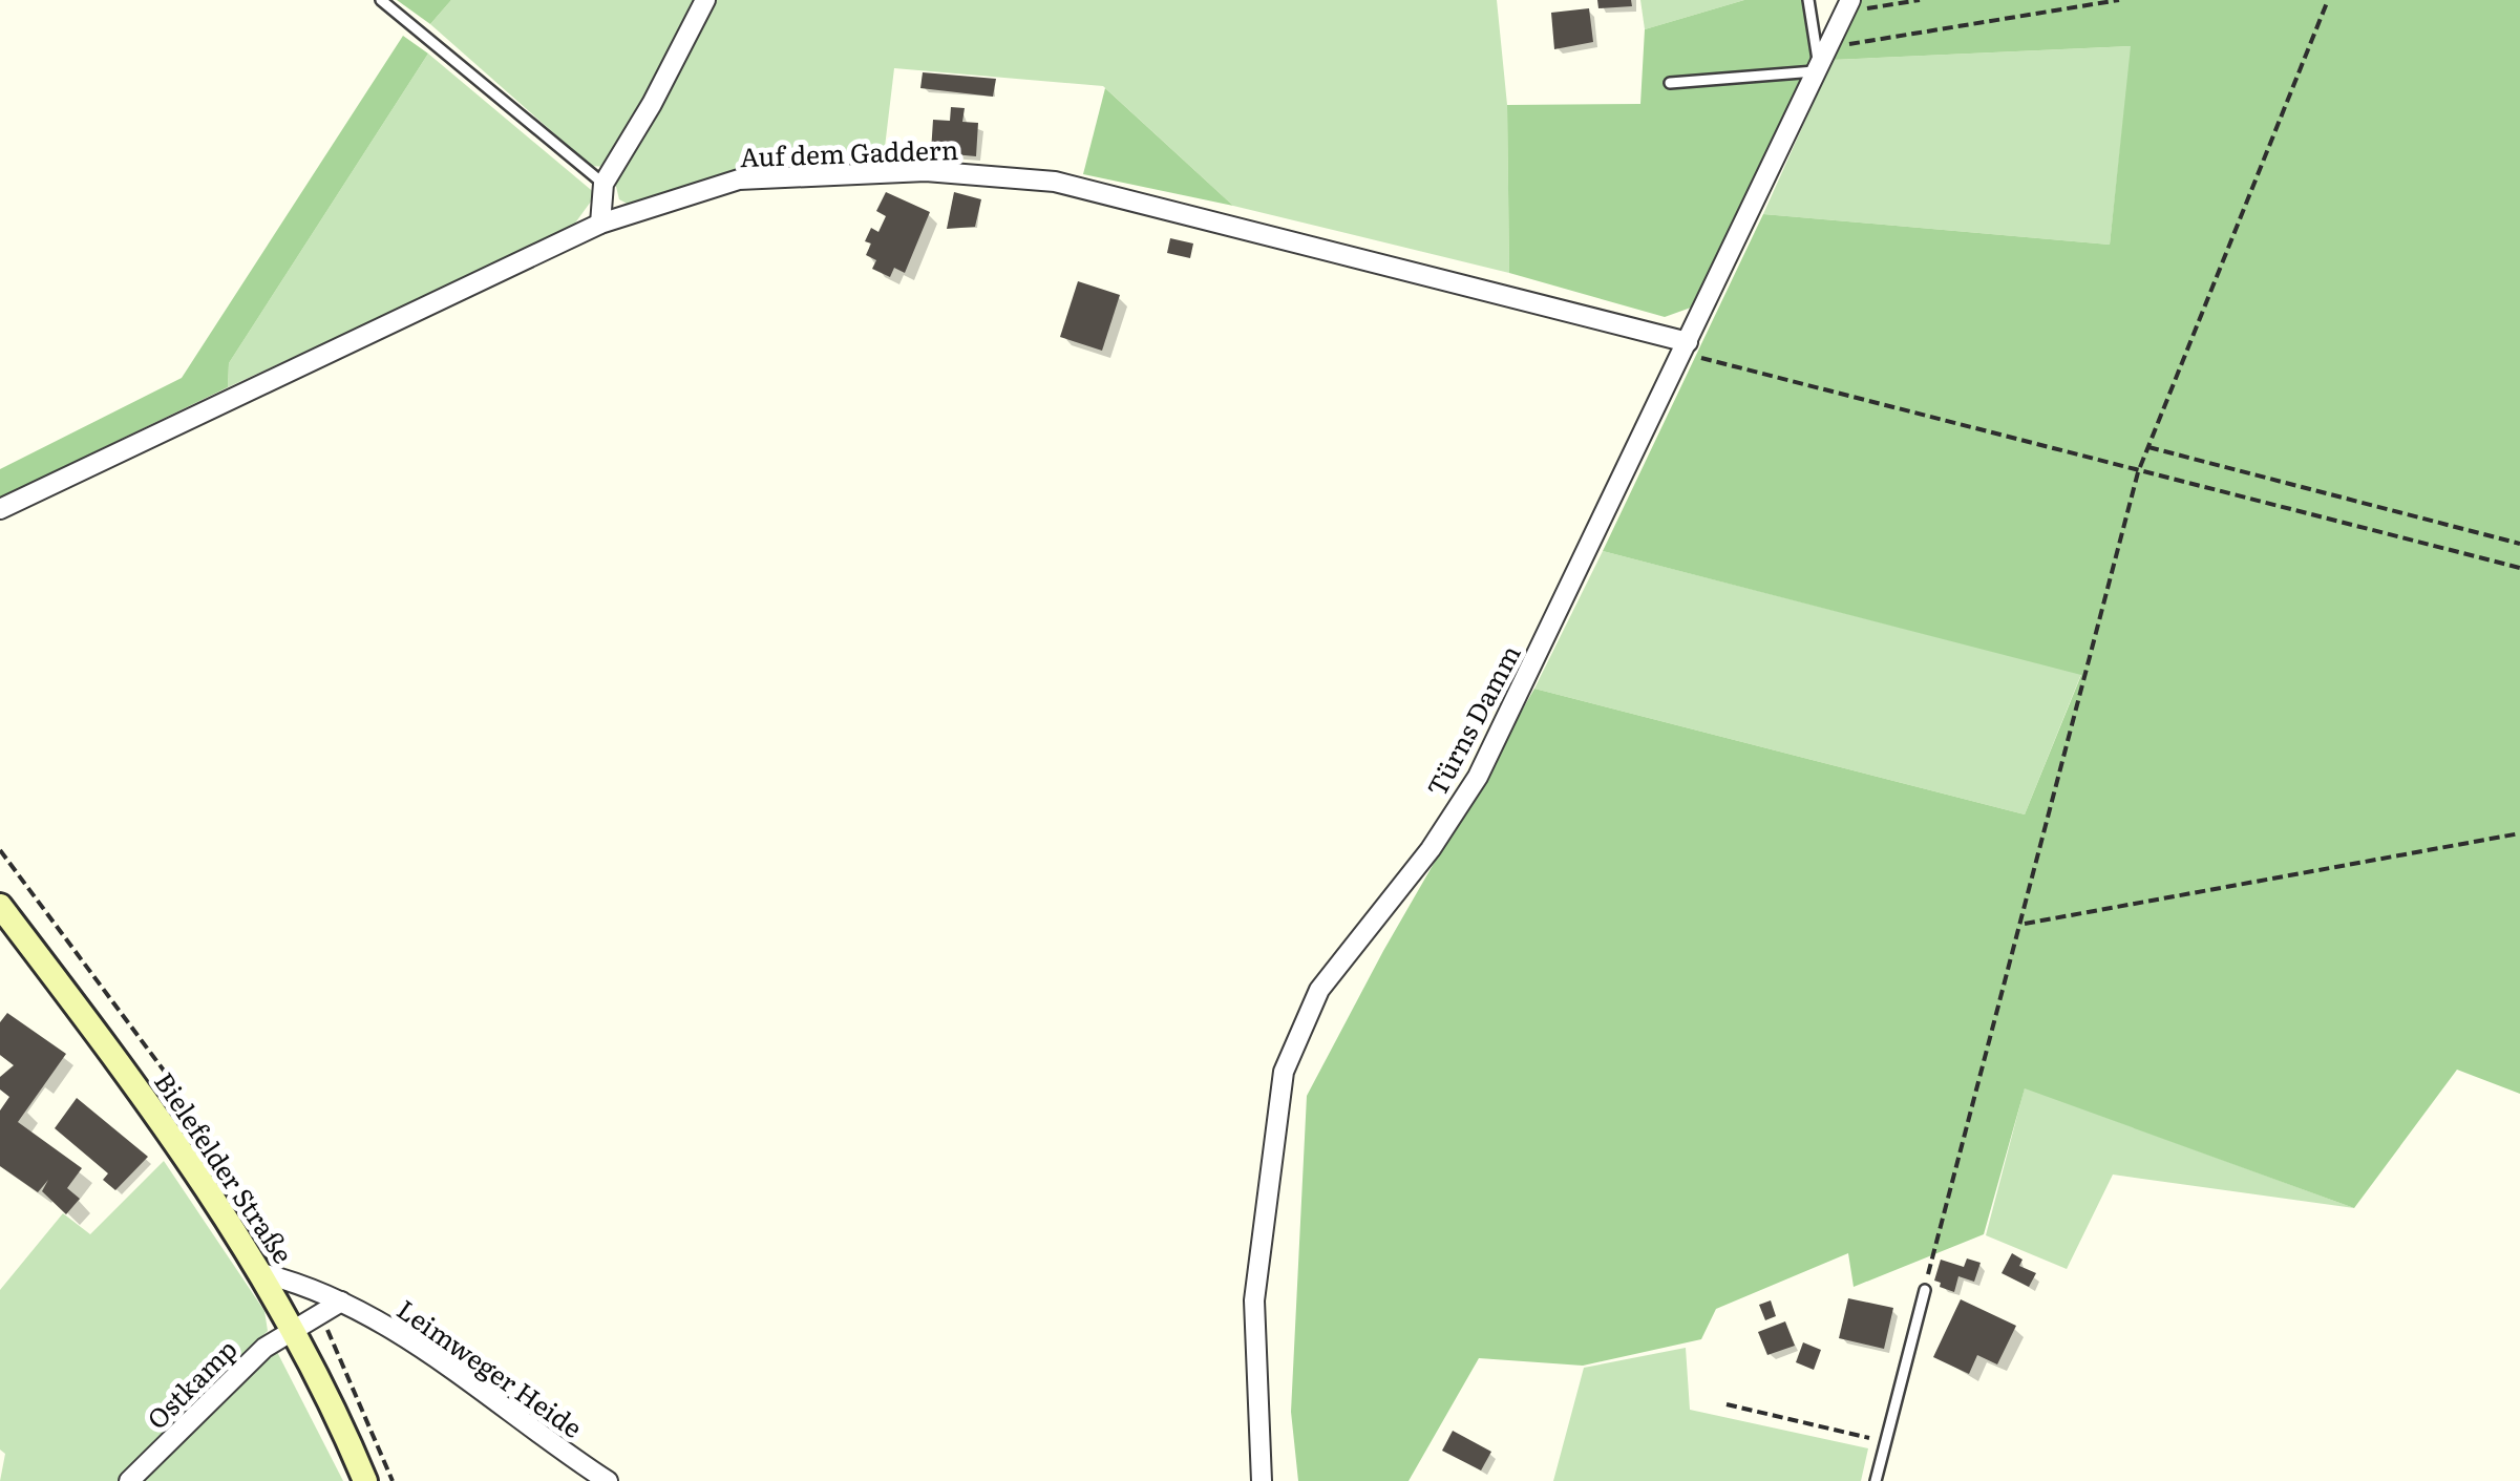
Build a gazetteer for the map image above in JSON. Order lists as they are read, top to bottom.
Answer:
{
  "streets": {
    "main road": ["Bielefelder Straße"],
    "street": [
      "Auf dem Gaddern",
      "Türns Damm",
      "Leimweger Heide",
      "Ostkamp"
    ]
  },
  "crossings": [
    ["Auf dem Gaddern", "Türns Damm"],
    ["Bielefelder Straße", "Leimweger Heide"],
    ["Bielefelder Straße", "Ostkamp"]
  ]
}
